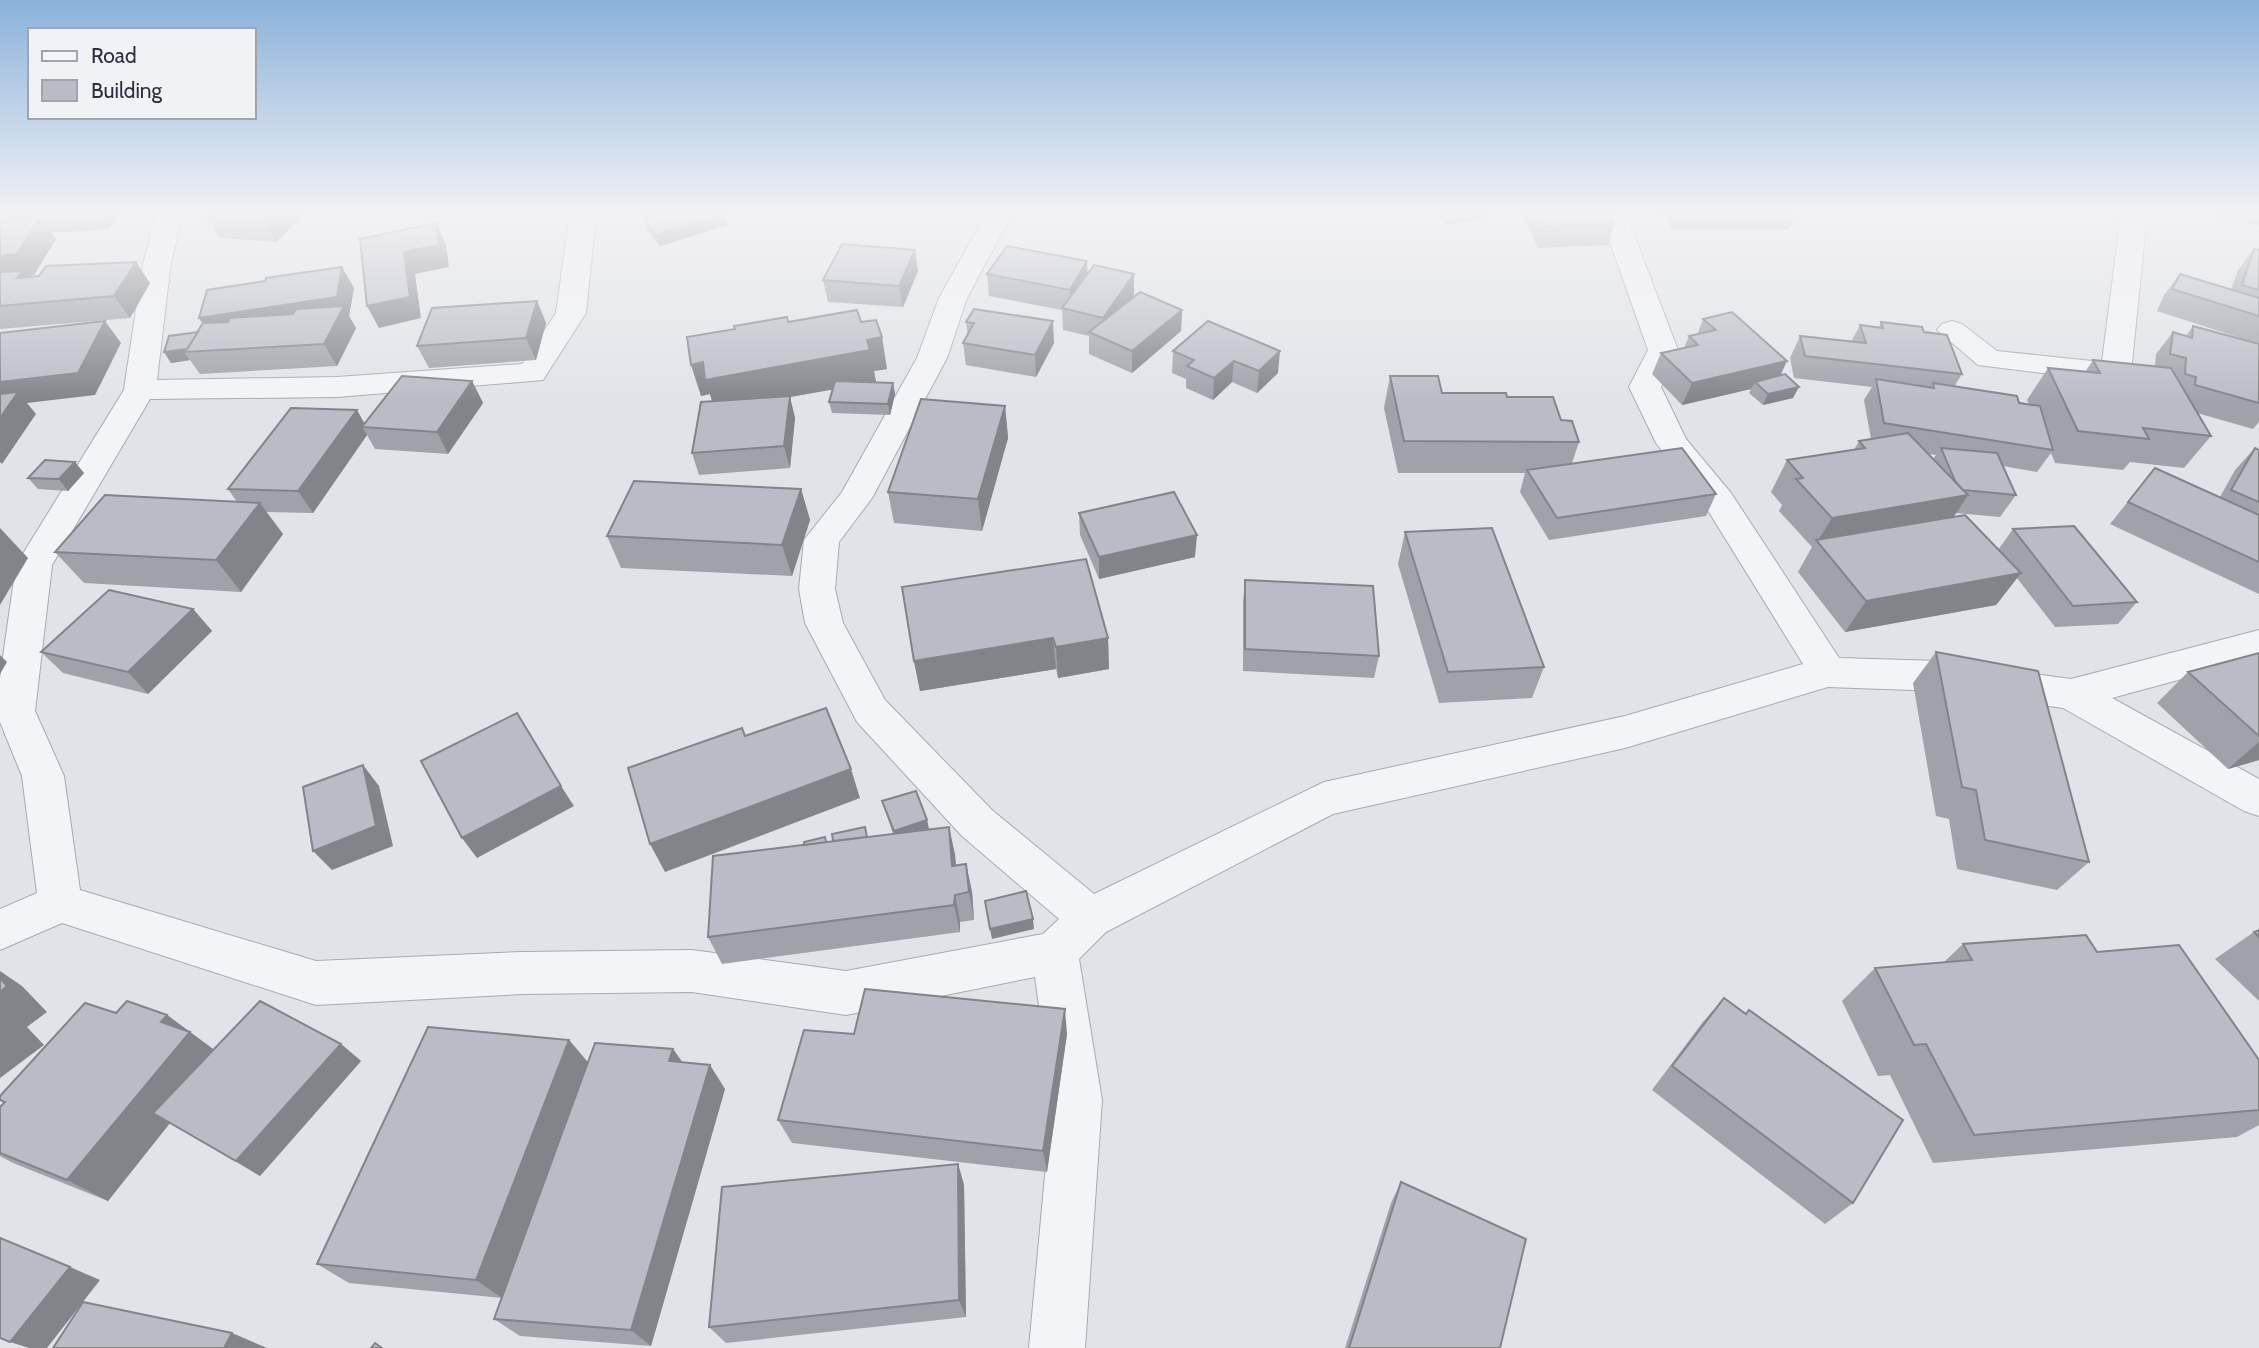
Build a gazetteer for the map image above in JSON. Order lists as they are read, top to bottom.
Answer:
{
  "legend": ["Road", "Building"]
}
